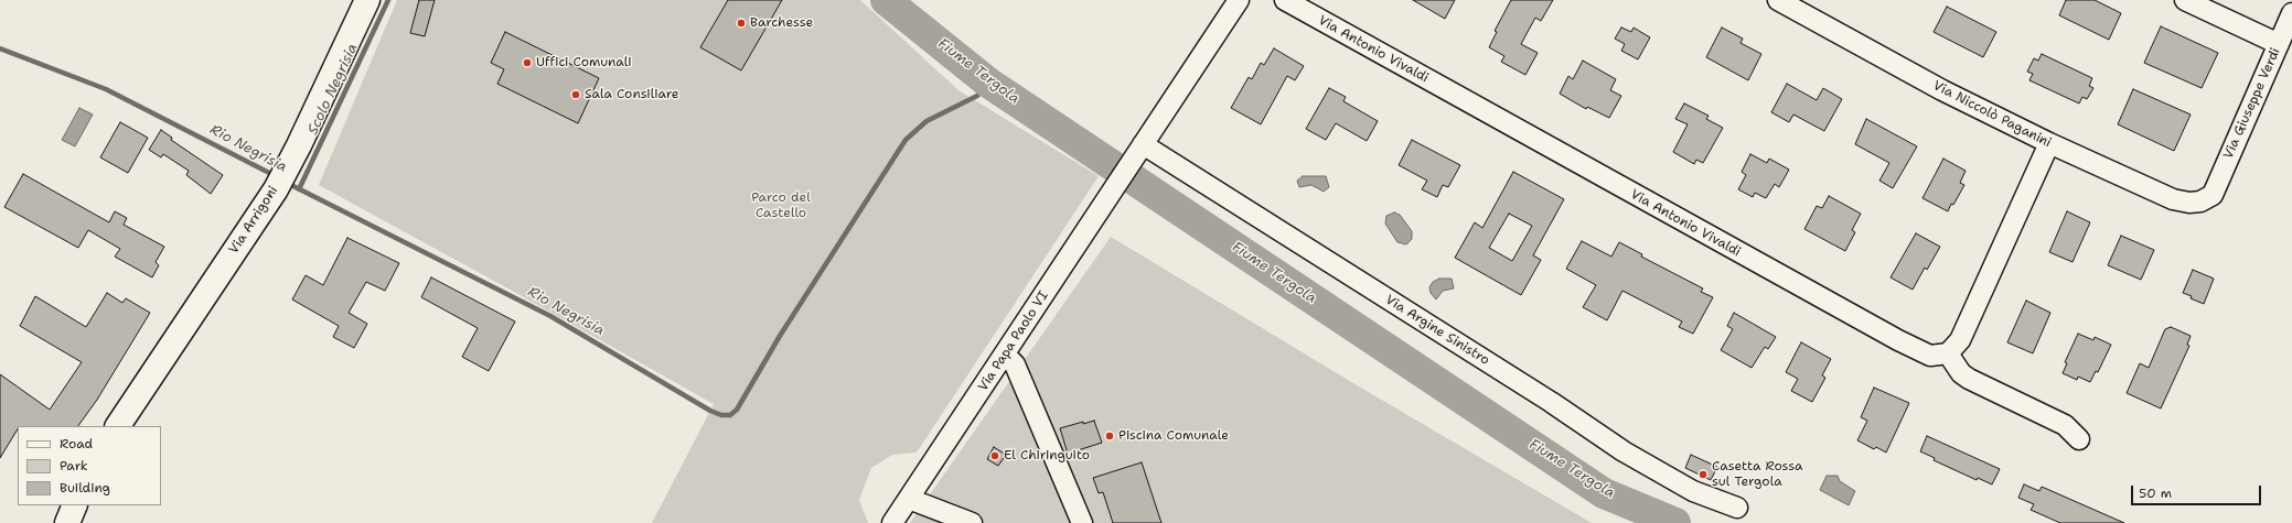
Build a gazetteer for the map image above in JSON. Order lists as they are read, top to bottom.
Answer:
{
  "streets": {
    "main road": ["Via Arrigoni"],
    "street": [
      "Via Antonio Vivaldi",
      "Via Giuseppe Verdi",
      "Via Niccolò Paganini",
      "Via Argine Sinistro",
      "Via Papa Paolo VI"
    ]
  },
  "crossings": [
    ["Via Giuseppe Verdi", "Via Niccolò Paganini"],
    ["Via Argine Sinistro", "Via Papa Paolo VI"]
  ],
  "water": ["Fiume Tergola", "Scolo Negrisia", "Rio Negrisia"],
  "parks": ["Parco del Castello"],
  "places": [
    "Barchesse",
    "Uffici Comunali",
    "Sala Consiliare",
    "Piscina Comunale",
    "El Chiringuito",
    "Casetta Rossa sul Tergola"
  ],
  "legend": ["Road", "Park", "Building"],
  "scale_bar": "50 m"
}
